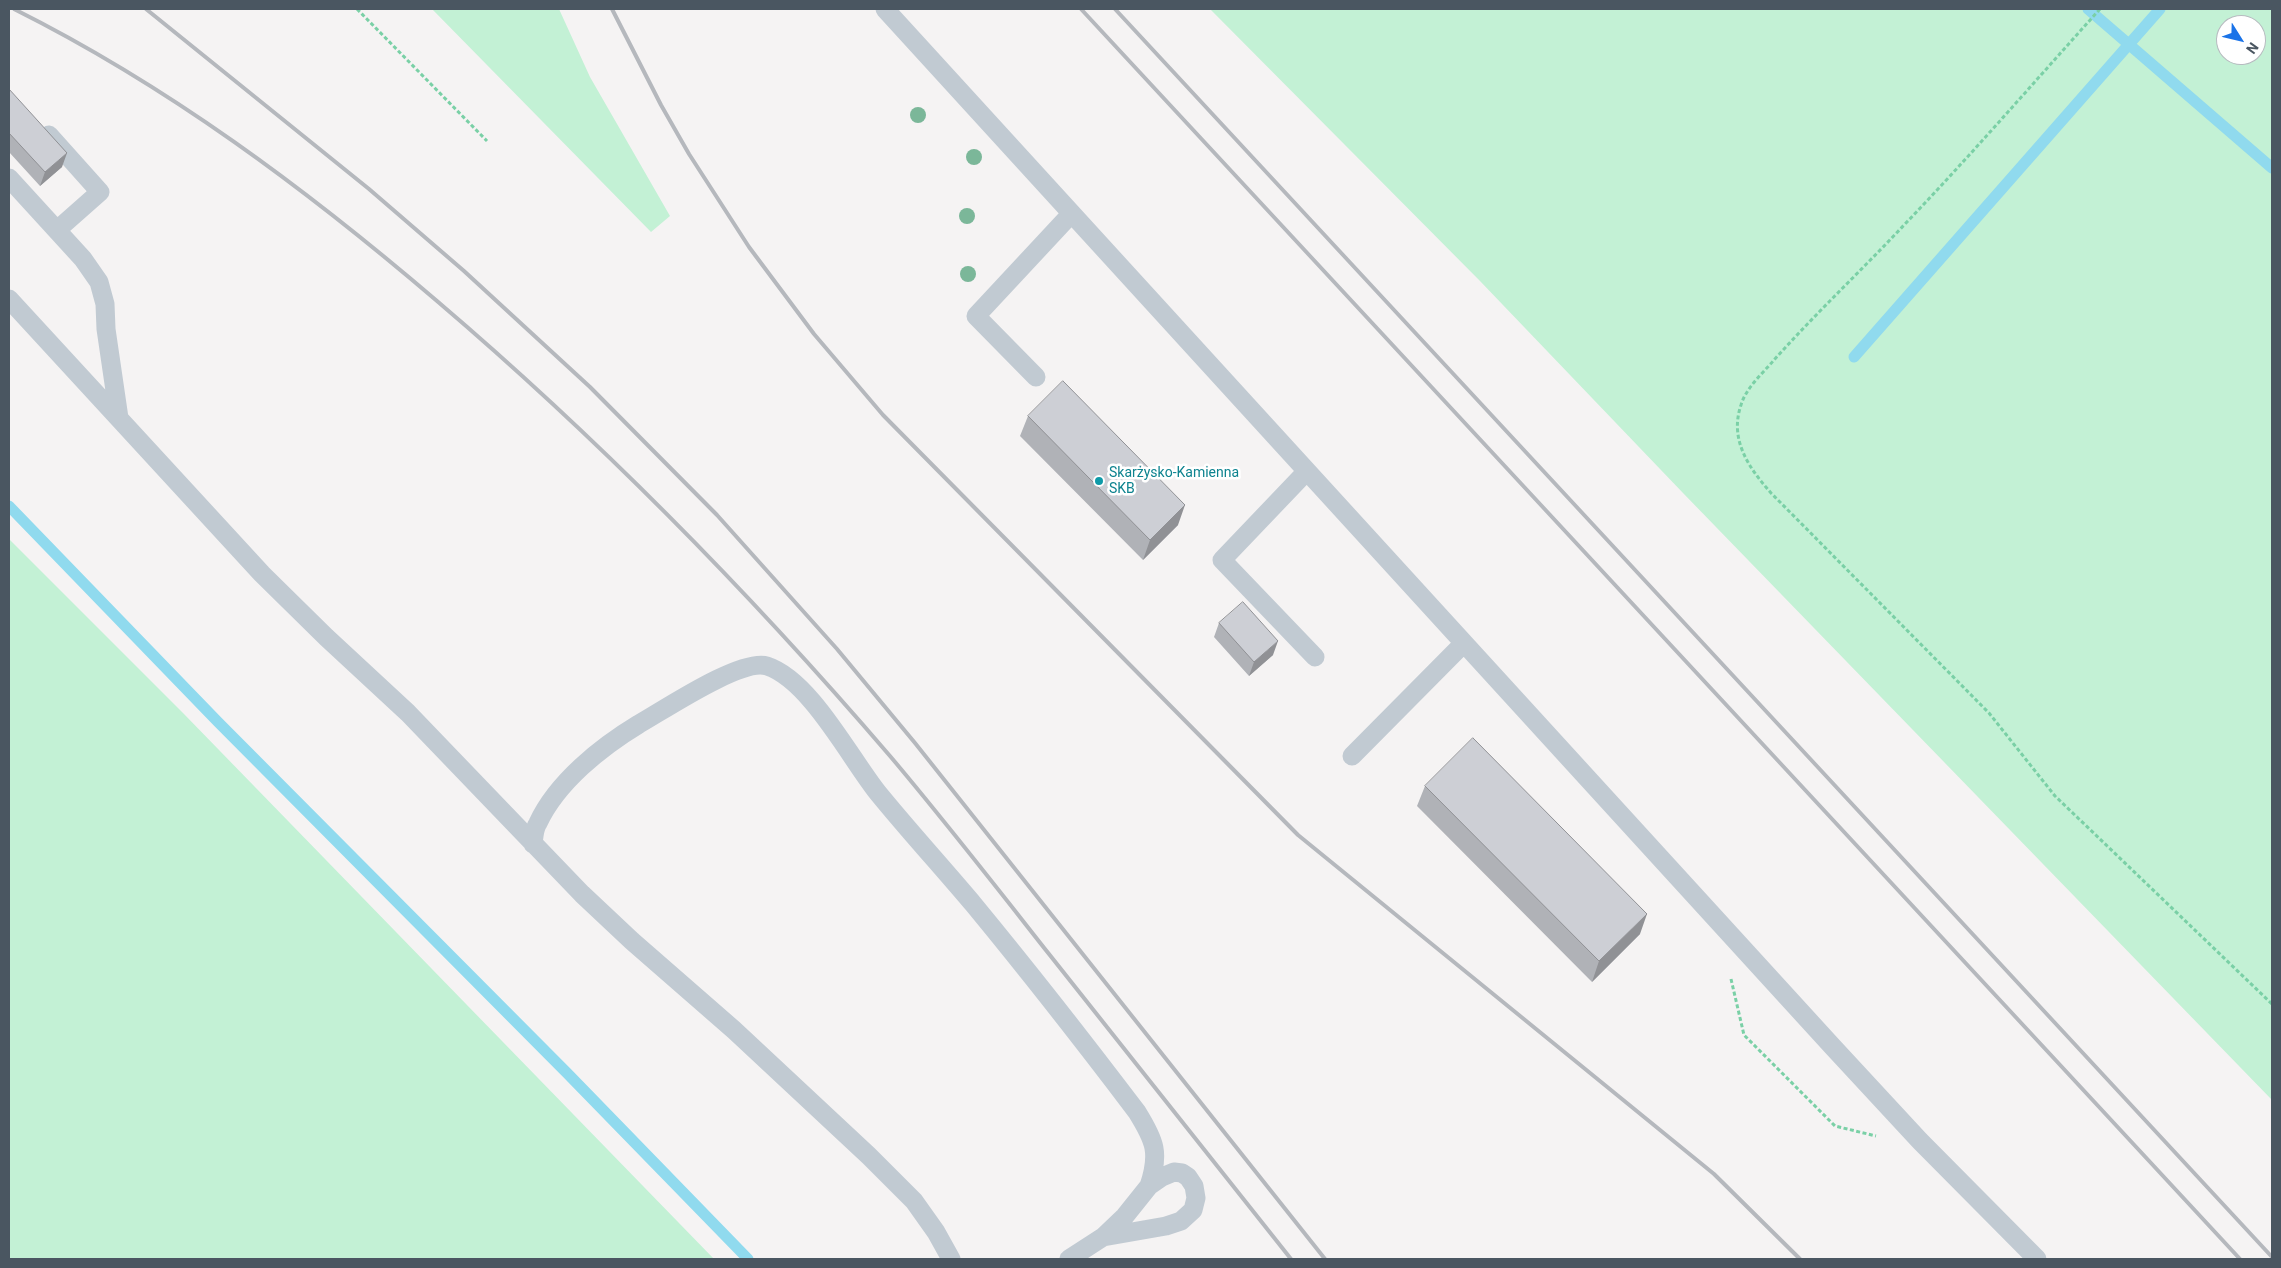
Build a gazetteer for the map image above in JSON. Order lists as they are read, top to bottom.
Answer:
{
  "places": ["Skarżysko-Kamienna SKB"],
  "north": "bottom right"
}
